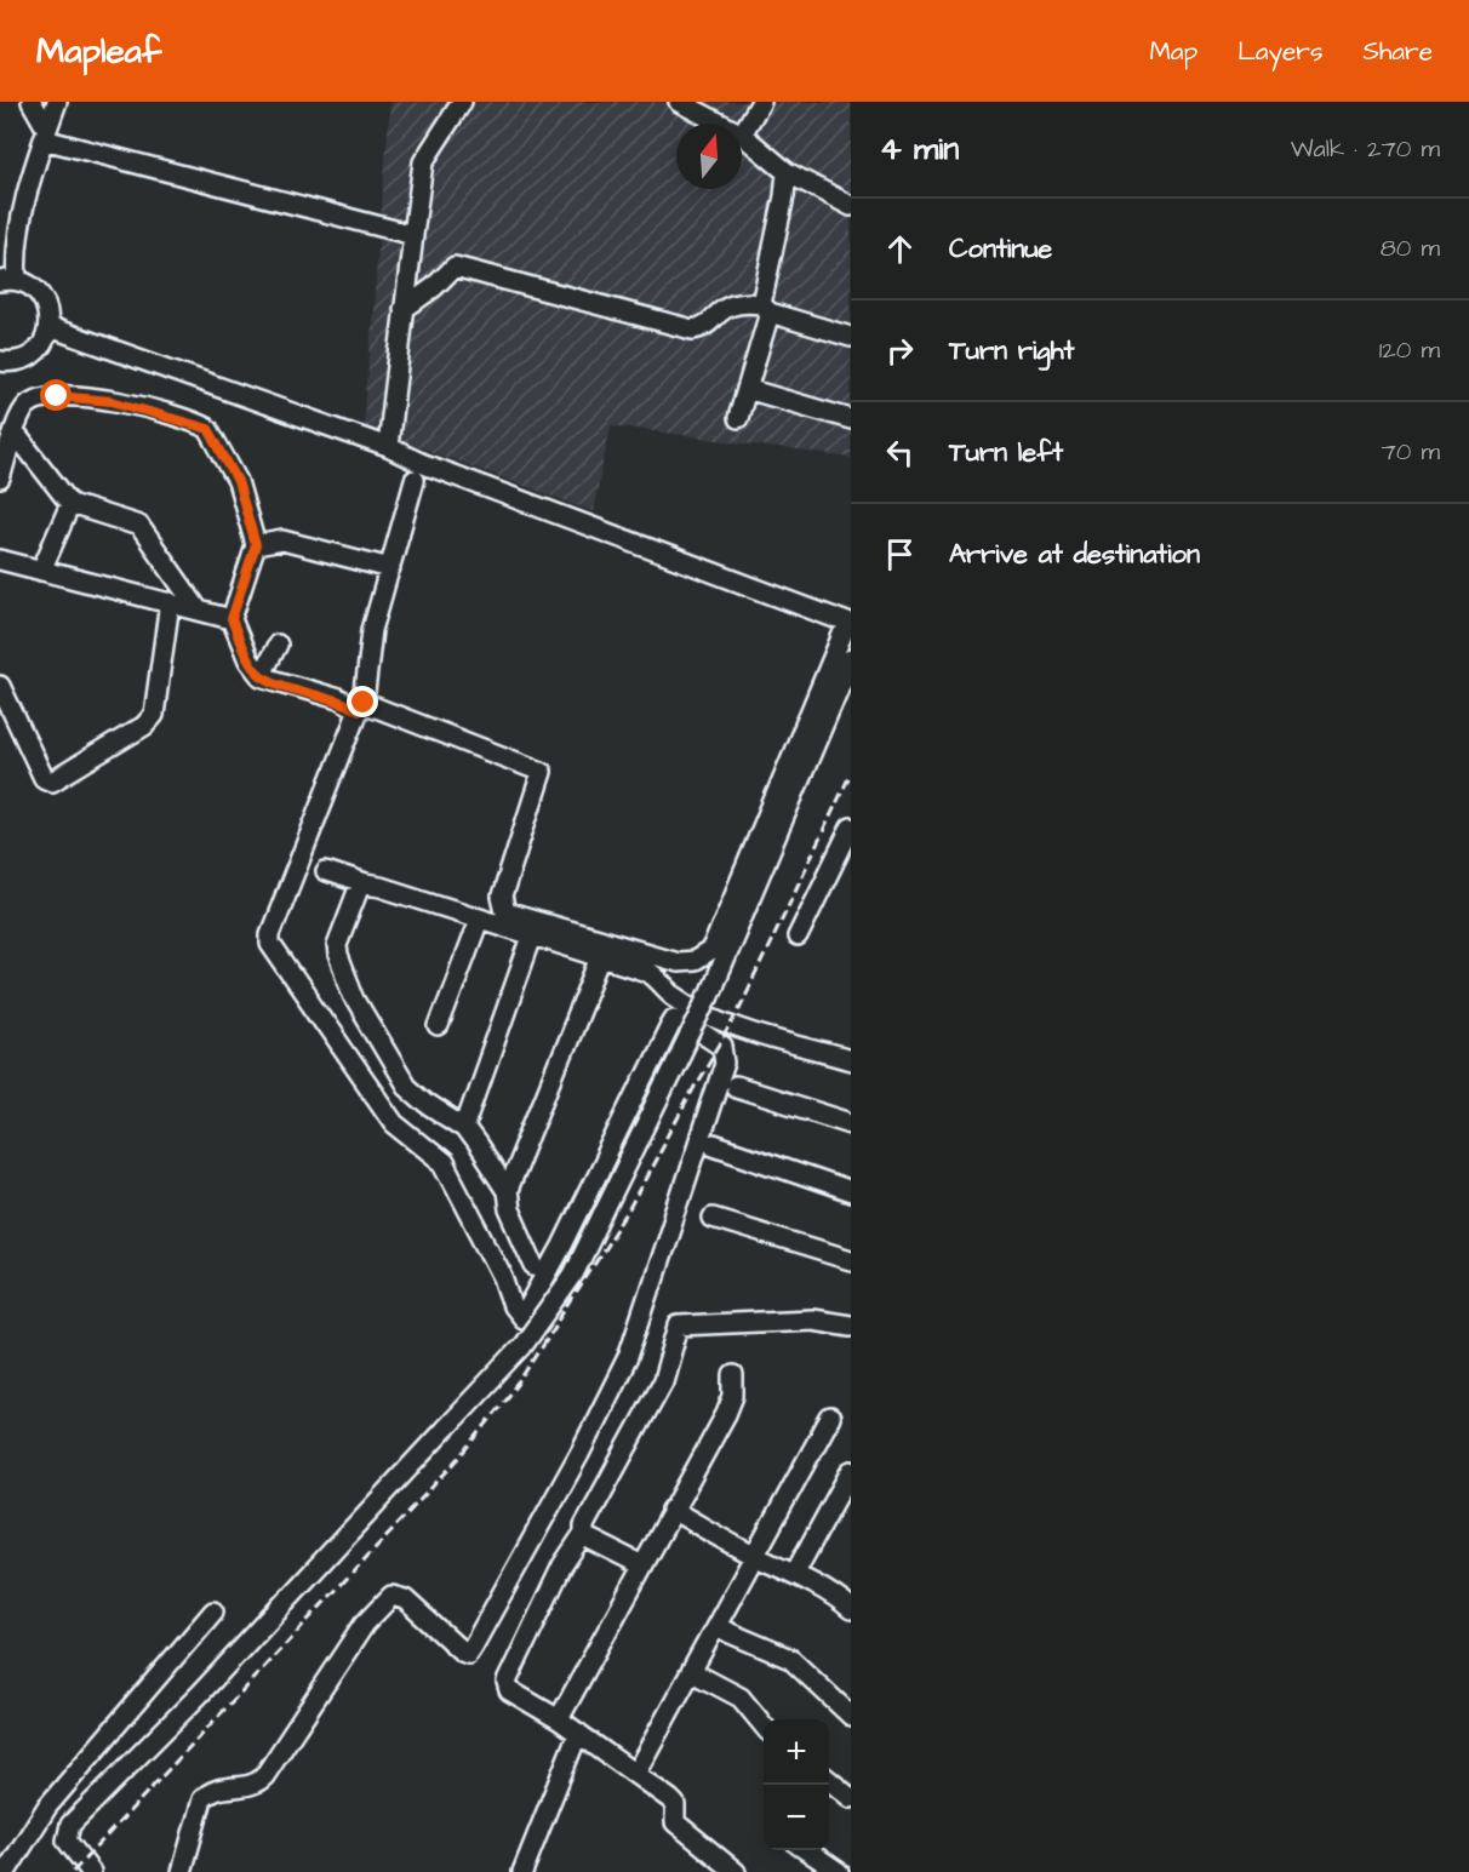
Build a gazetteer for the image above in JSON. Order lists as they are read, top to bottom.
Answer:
{
  "north": "top",
  "page": {
    "header": "Mapleaf",
    "nav": ["Map", "Layers", "Share"],
    "heading": ["4 min", "Walk · 270 m"],
    "list": [
      ["Continue", "80 m"],
      ["Turn right", "120 m"],
      ["Turn left", "70 m"],
      "Arrive at destination"
    ],
    "map_buttons": ["+", "−"]
  }
}
